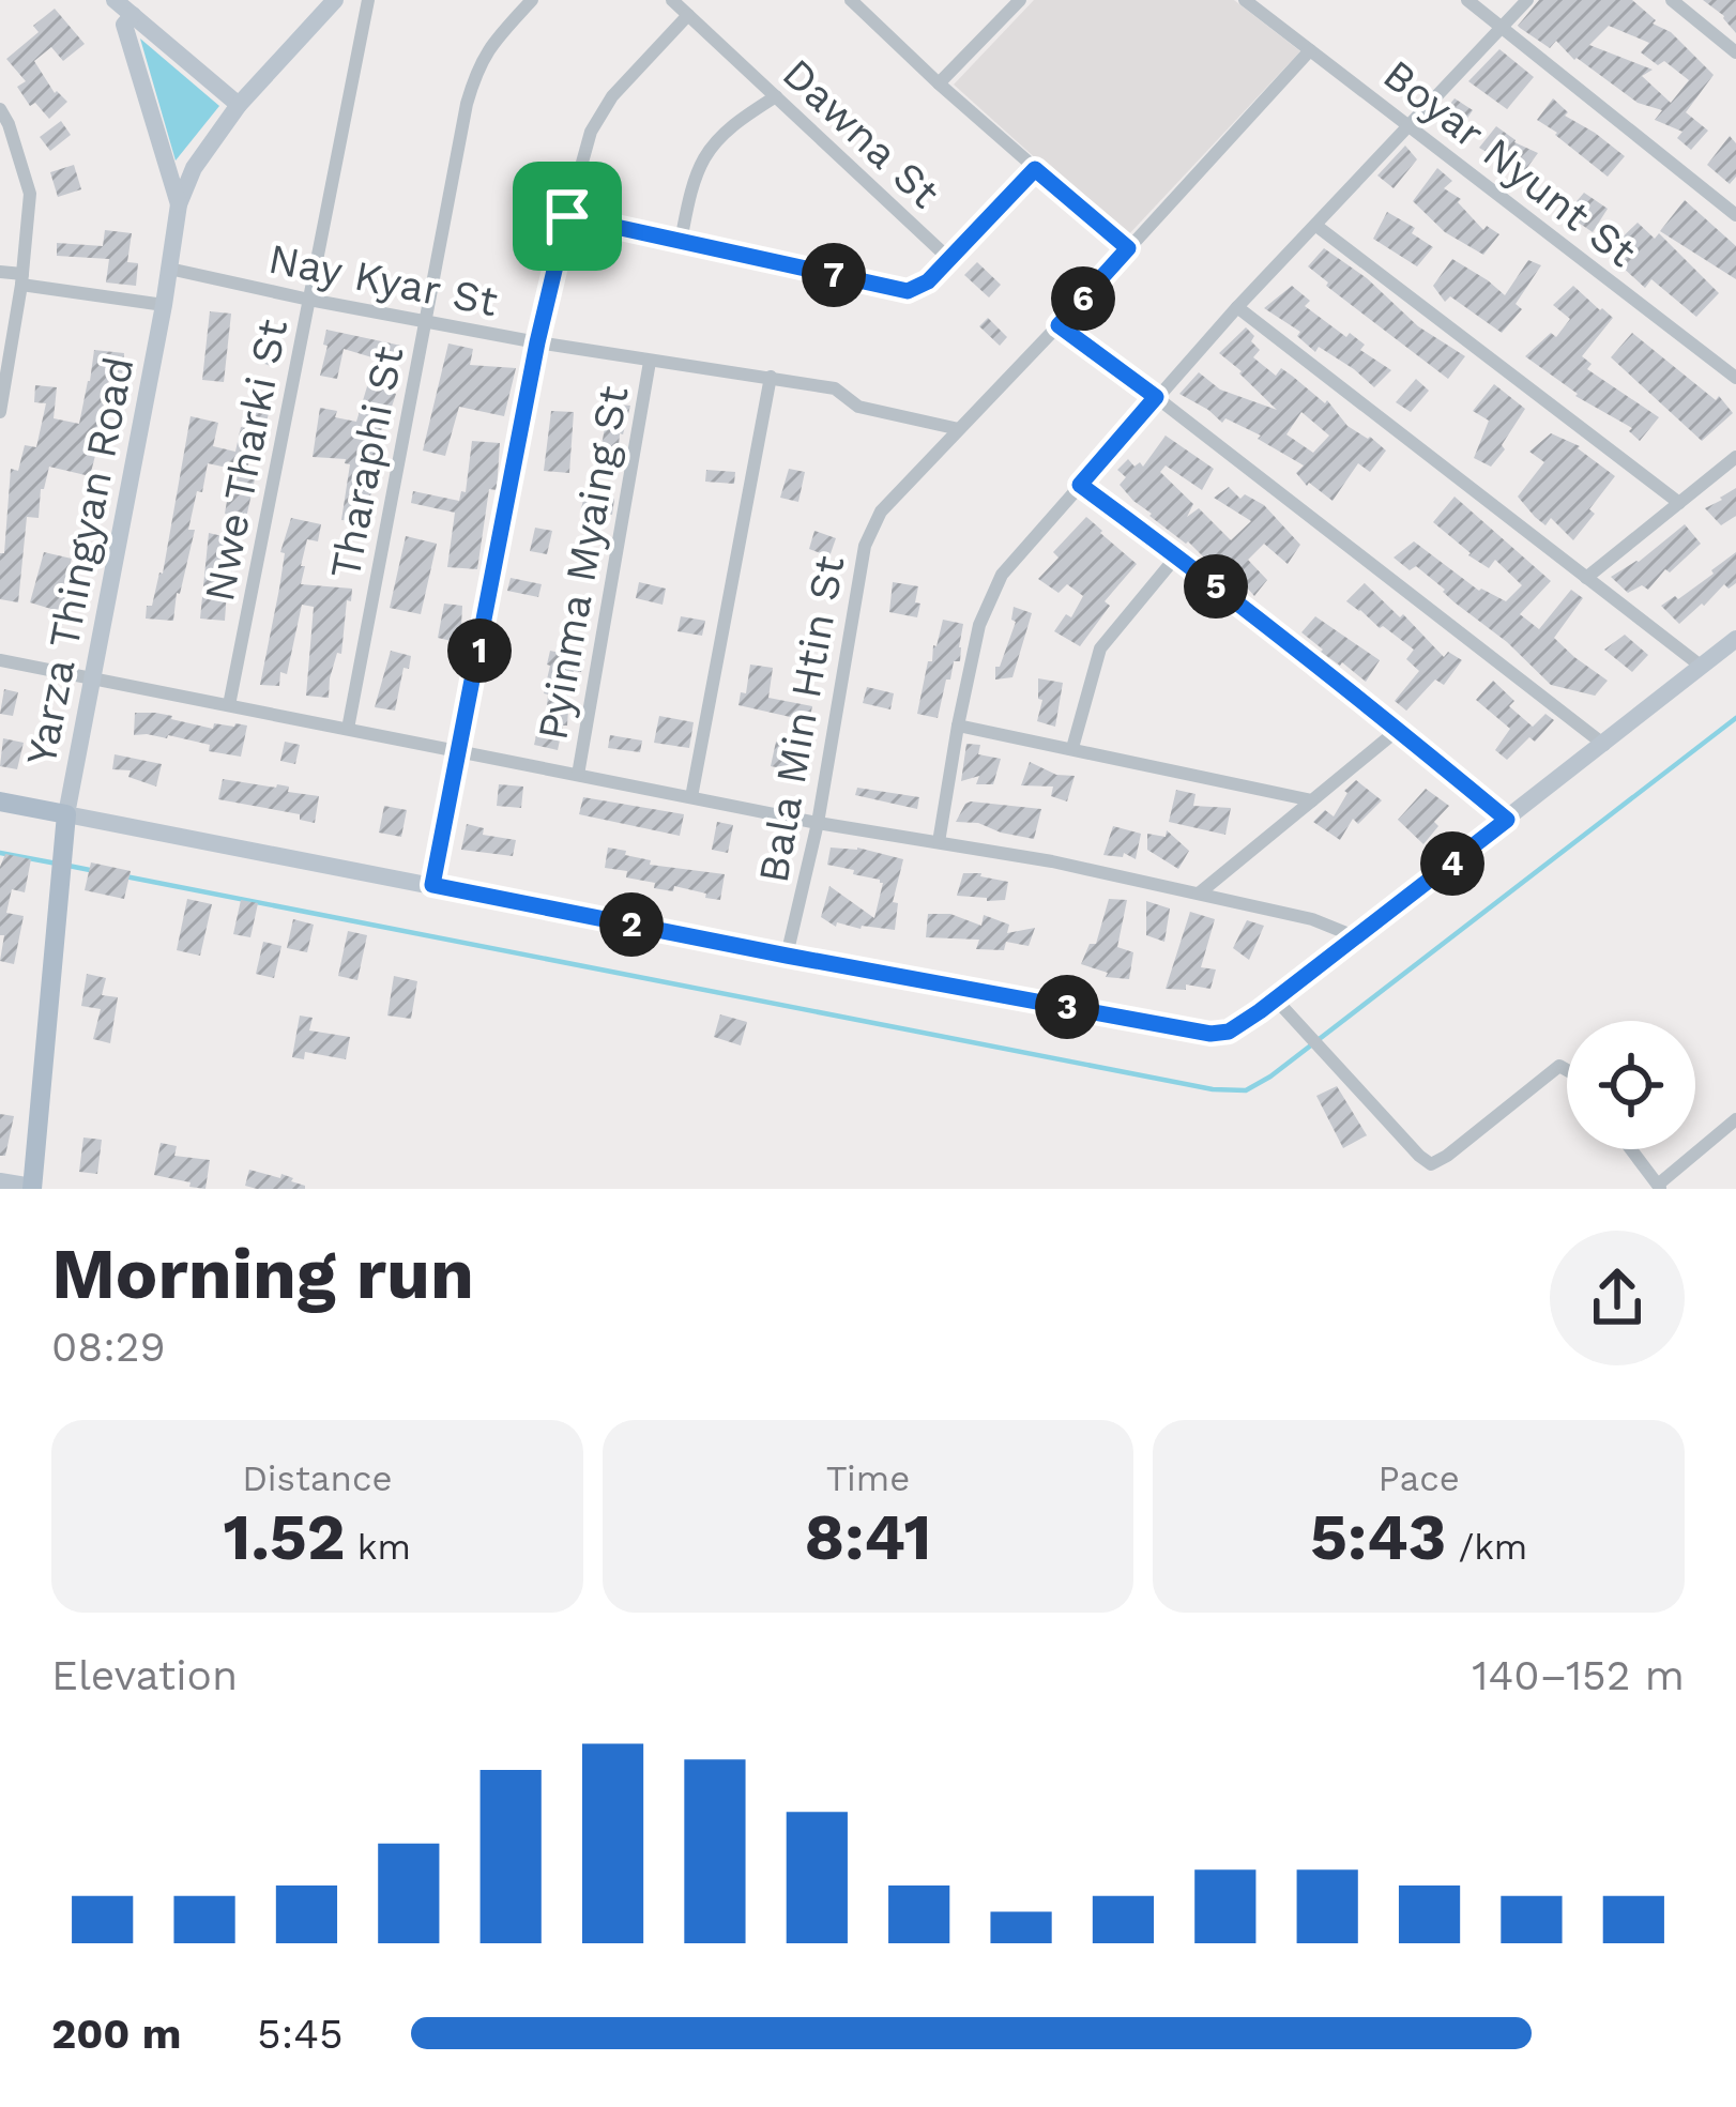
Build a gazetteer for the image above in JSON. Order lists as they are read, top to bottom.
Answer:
{
  "streets": {
    "main road": ["Yarza Thingyan Road"],
    "street": [
      "Dawna St",
      "Boyar Nyunt St",
      "Nay Kyar St",
      "Nwe Tharki St",
      "Tharaphi St",
      "Pyinma Myaing St",
      "Bala Min Htin St"
    ]
  },
  "crossings": [
    ["Boyar Nyunt St", "Bala Min Htin St"],
    ["Nay Kyar St", "Nwe Tharki St"],
    ["Nay Kyar St", "Tharaphi St"],
    ["Nay Kyar St", "Yarza Thingyan Road"],
    ["Nay Kyar St", "Pyinma Myaing St"],
    ["Nay Kyar St", "Bala Min Htin St"]
  ],
  "page": {
    "pins": [
      "7",
      "6",
      "5",
      "1",
      "4",
      "2",
      "3"
    ],
    "heading": ["Morning run", "08:29"],
    "stats": [
      ["Distance", "1.52 km"],
      ["Time", "8:41"],
      ["Pace", "5:43 /km"]
    ],
    "chart": ["Elevation", "140–152 m"],
    "list": [
      {
        "name": "200 m",
        "note": "5:45"
      }
    ]
  }
}
